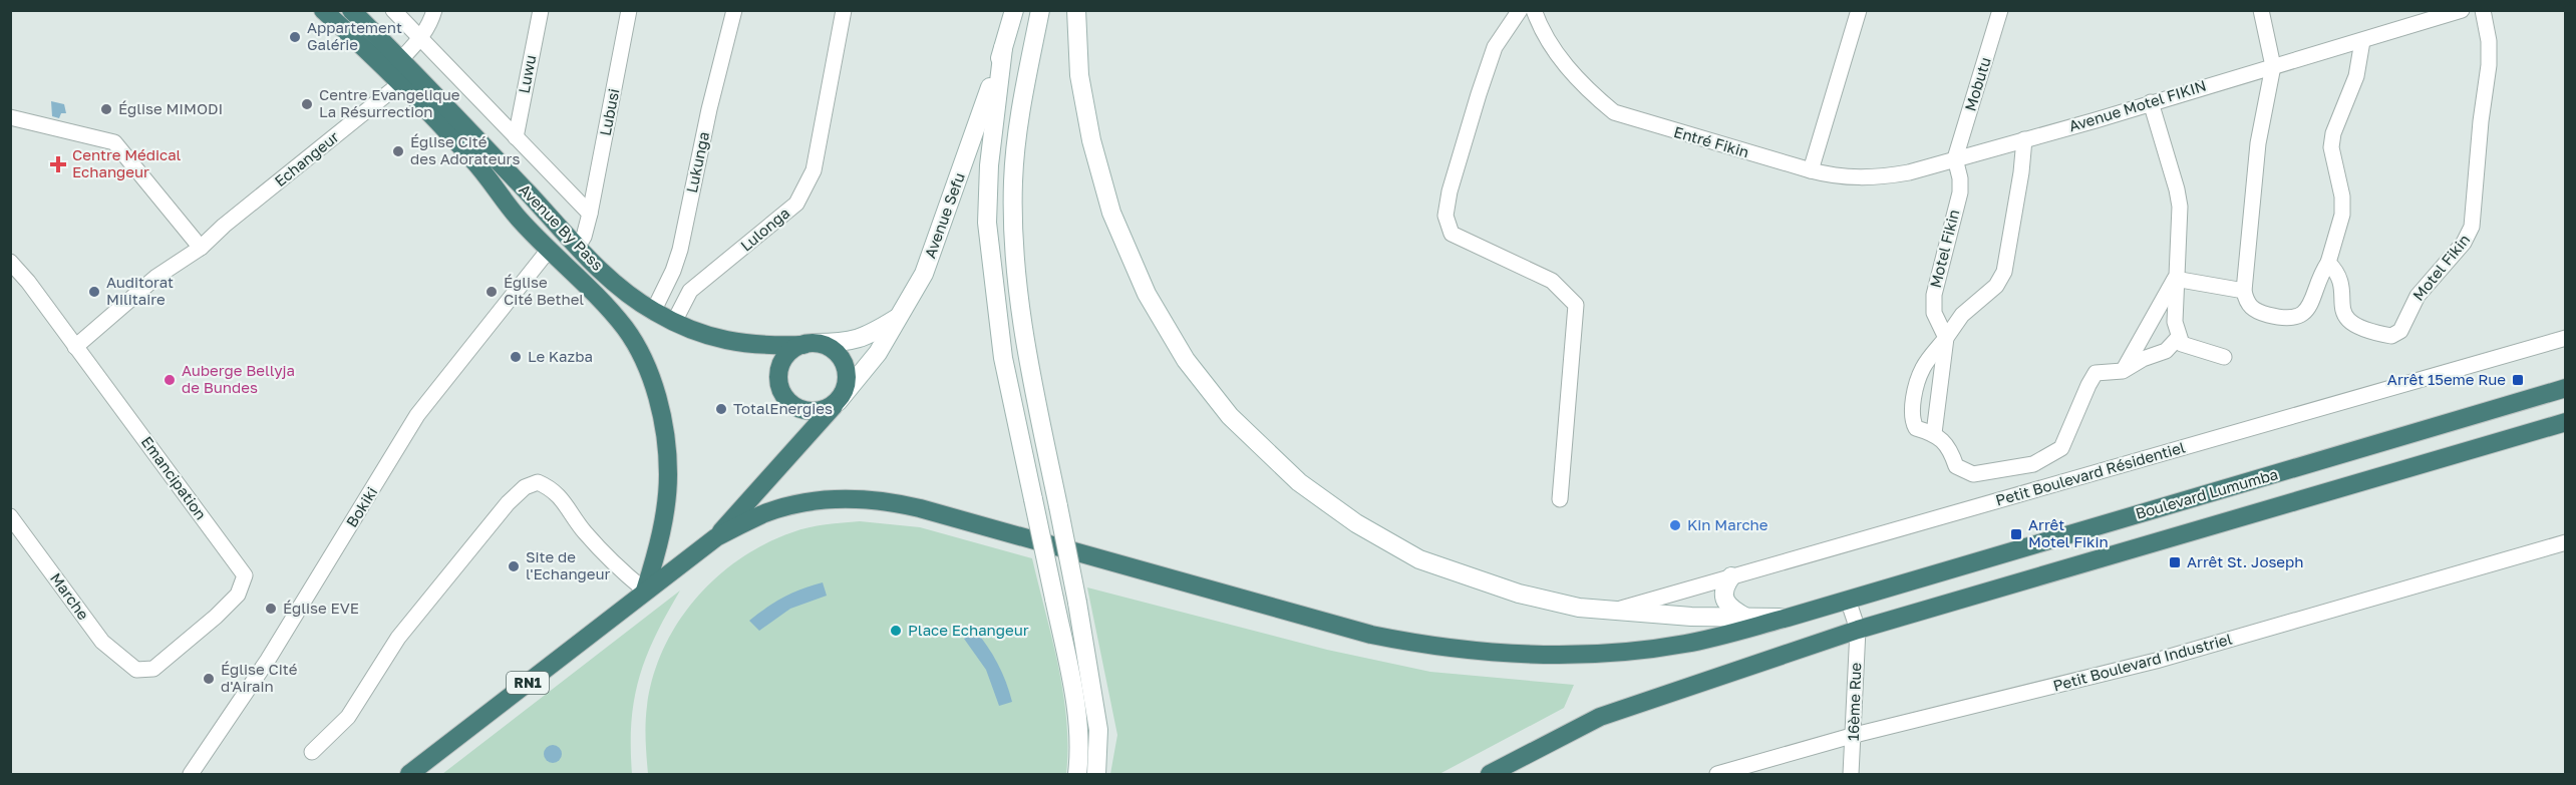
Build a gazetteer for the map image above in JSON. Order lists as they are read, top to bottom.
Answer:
{
  "streets": {
    "highway": ["Avenue By Pass", "Boulevard Lumumba", "RN1"],
    "main road": ["Avenue Sefu"],
    "street": [
      "Luwu",
      "Mobutu",
      "Avenue Motel FIKIN",
      "Lubusi",
      "Entré Fikin",
      "Echangeur",
      "Lukunga",
      "Lulonga",
      "Motel Fikin",
      "Petit Boulevard Résidentiel",
      "Emancipation",
      "Bokiki",
      "Marche",
      "Petit Boulevard Industriel",
      "16ème Rue"
    ]
  },
  "crossings": [
    ["Mobutu", "Avenue Motel FIKIN"],
    ["Mobutu", "Motel Fikin"],
    ["Avenue Motel FIKIN", "Entré Fikin"],
    ["Avenue Motel FIKIN", "Motel Fikin"],
    ["Lubusi", "Avenue By Pass"],
    ["Echangeur", "Avenue By Pass"],
    ["Echangeur", "Emancipation"],
    ["Lukunga", "Avenue By Pass"],
    ["Avenue Sefu", "Avenue By Pass"],
    ["Avenue By Pass", "Lulonga"],
    ["Avenue By Pass", "Bokiki"],
    ["Avenue By Pass", "RN1"],
    ["Emancipation", "Marche"],
    ["Boulevard Lumumba", "16ème Rue"],
    ["Petit Boulevard Industriel", "16ème Rue"]
  ],
  "places": {
    "other": [
      "Appartement Galérie",
      "Centre Evangelique La Résurrection",
      "Église MIMODI",
      "Église Cité des Adorateurs",
      "Auditorat Militaire",
      "Église Cité Bethel",
      "Le Kazba",
      "Auberge Bellyja de Bundes",
      "TotalEnergies",
      "Kin Marche",
      "Site de l'Echangeur",
      "Église EVE",
      "Place Echangeur",
      "Église Cité d'Airain"
    ],
    "health": ["Centre Médical Echangeur"],
    "transit": ["Arrêt 15eme Rue", "Arrêt Motel Fikin", "Arrêt St. Joseph"]
  }
}
